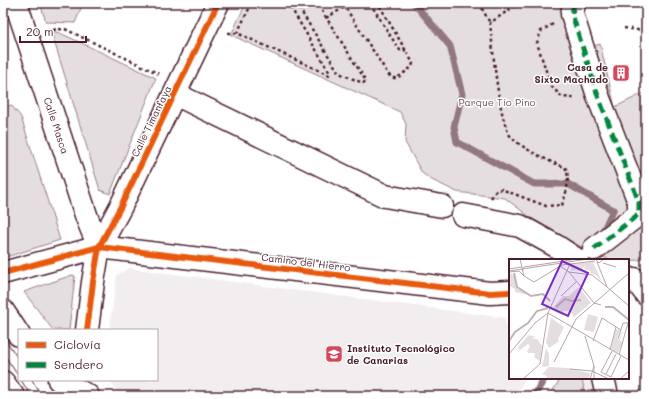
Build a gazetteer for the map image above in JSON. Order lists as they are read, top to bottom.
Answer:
{
  "streets": {
    "street": ["Calle Timanfaya", "Calle Masca", "Camino del Hierro"]
  },
  "crossings": [
    ["Calle Timanfaya", "Calle Masca"],
    ["Calle Timanfaya", "Camino del Hierro"],
    ["Calle Masca", "Camino del Hierro"]
  ],
  "parks": ["Parque Tío Pino"],
  "places": {
    "building": ["Casa de Sixto Machado"],
    "school or university": ["Instituto Tecnológico de Canarias"]
  },
  "legend": ["Ciclovía", "Sendero"],
  "scale_bar": "20 m"
}
